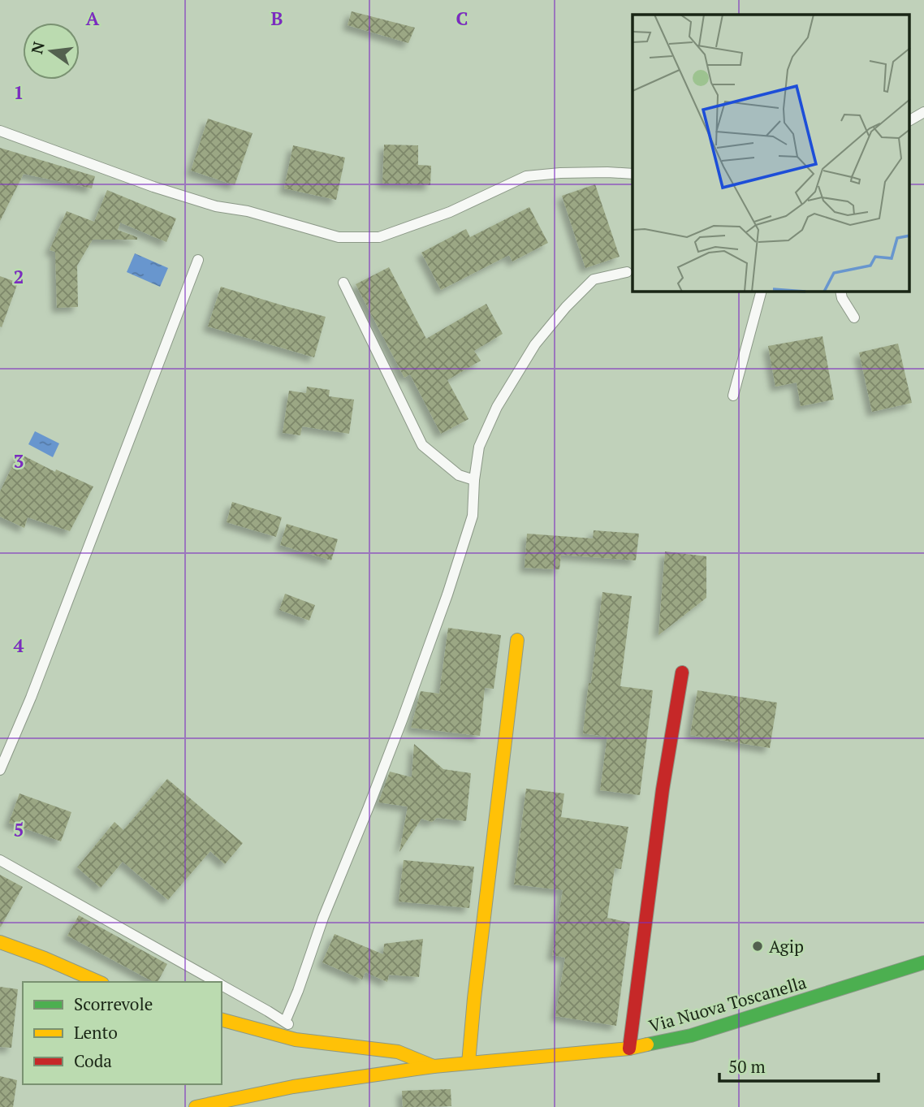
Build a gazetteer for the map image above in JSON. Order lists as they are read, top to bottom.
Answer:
{
  "streets": {
    "street": ["Via Nuova Toscanella"]
  },
  "places": ["Agip"],
  "legend": ["Scorrevole", "Lento", "Coda"],
  "scale_bar": "50 m",
  "north": "left",
  "grid": {
    "columns": ["A", "B", "C"],
    "rows": [
      "1",
      "2",
      "3",
      "4",
      "5"
    ]
  }
}
